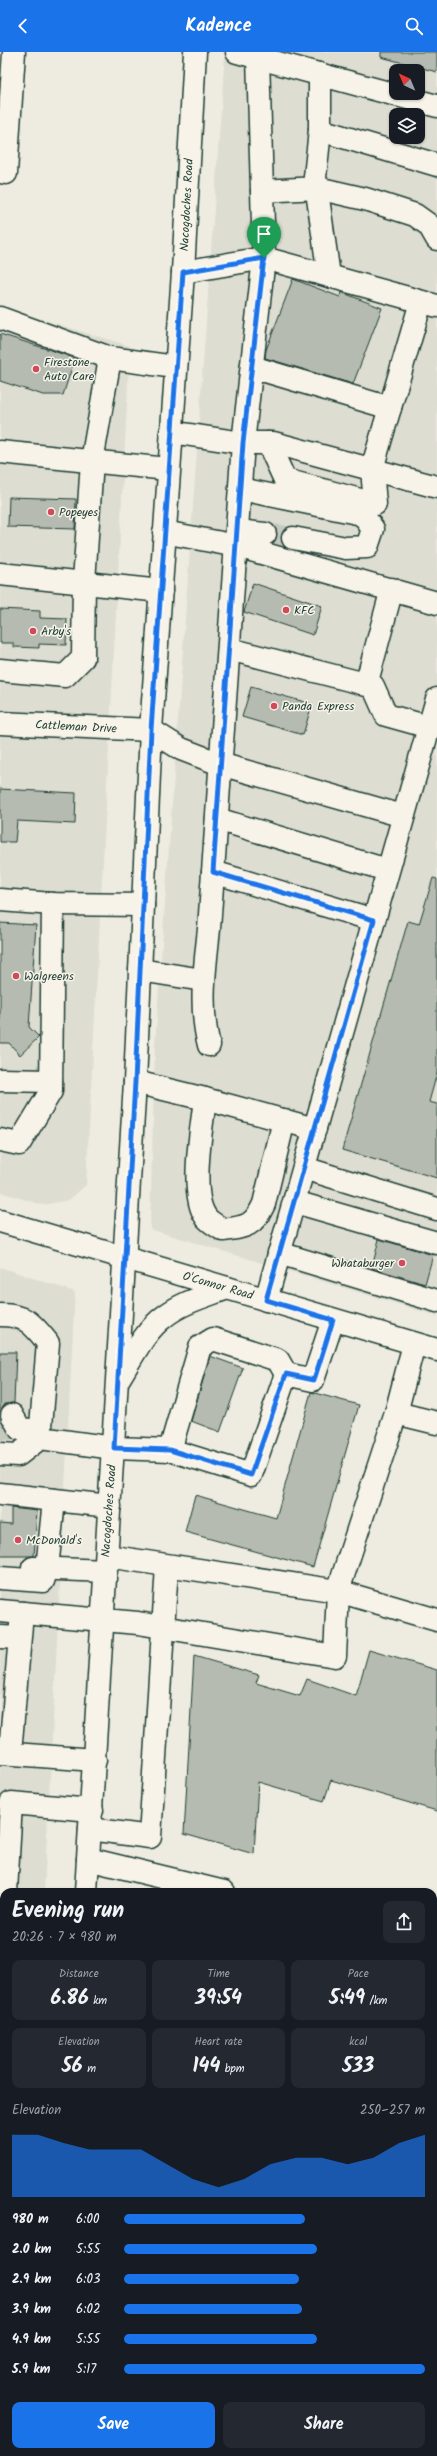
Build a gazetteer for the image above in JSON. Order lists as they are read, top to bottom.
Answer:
{
  "streets": {
    "main road": ["Nacogdoches Road", "Cattleman Drive", "O'Connor Road"]
  },
  "crossings": [
    ["Nacogdoches Road", "Cattleman Drive"],
    ["Nacogdoches Road", "O'Connor Road"]
  ],
  "places": [
    "Firestone Auto Care",
    "Popeyes",
    "KFC",
    "Arby's",
    "Panda Express",
    "Walgreens",
    "Whataburger",
    "McDonald's"
  ],
  "north": "top left",
  "page": {
    "header": "Kadence",
    "heading": ["Evening run", "20:26 · 7 × 980 m"],
    "stats": [
      ["Distance", "6.86 km"],
      ["Time", "39:54"],
      ["Pace", "5:49 /km"],
      ["Elevation", "56 m"],
      ["Heart rate", "144 bpm"],
      ["kcal", "533"]
    ],
    "chart": ["Elevation", "250–257 m"],
    "list": [
      {
        "name": "980 m",
        "note": "6:00"
      },
      {
        "name": "2.0 km",
        "note": "5:55"
      },
      {
        "name": "2.9 km",
        "note": "6:03"
      },
      {
        "name": "3.9 km",
        "note": "6:02"
      },
      {
        "name": "4.9 km",
        "note": "5:55"
      },
      {
        "name": "5.9 km",
        "note": "5:17"
      }
    ],
    "buttons": ["Save", "Share"]
  }
}
